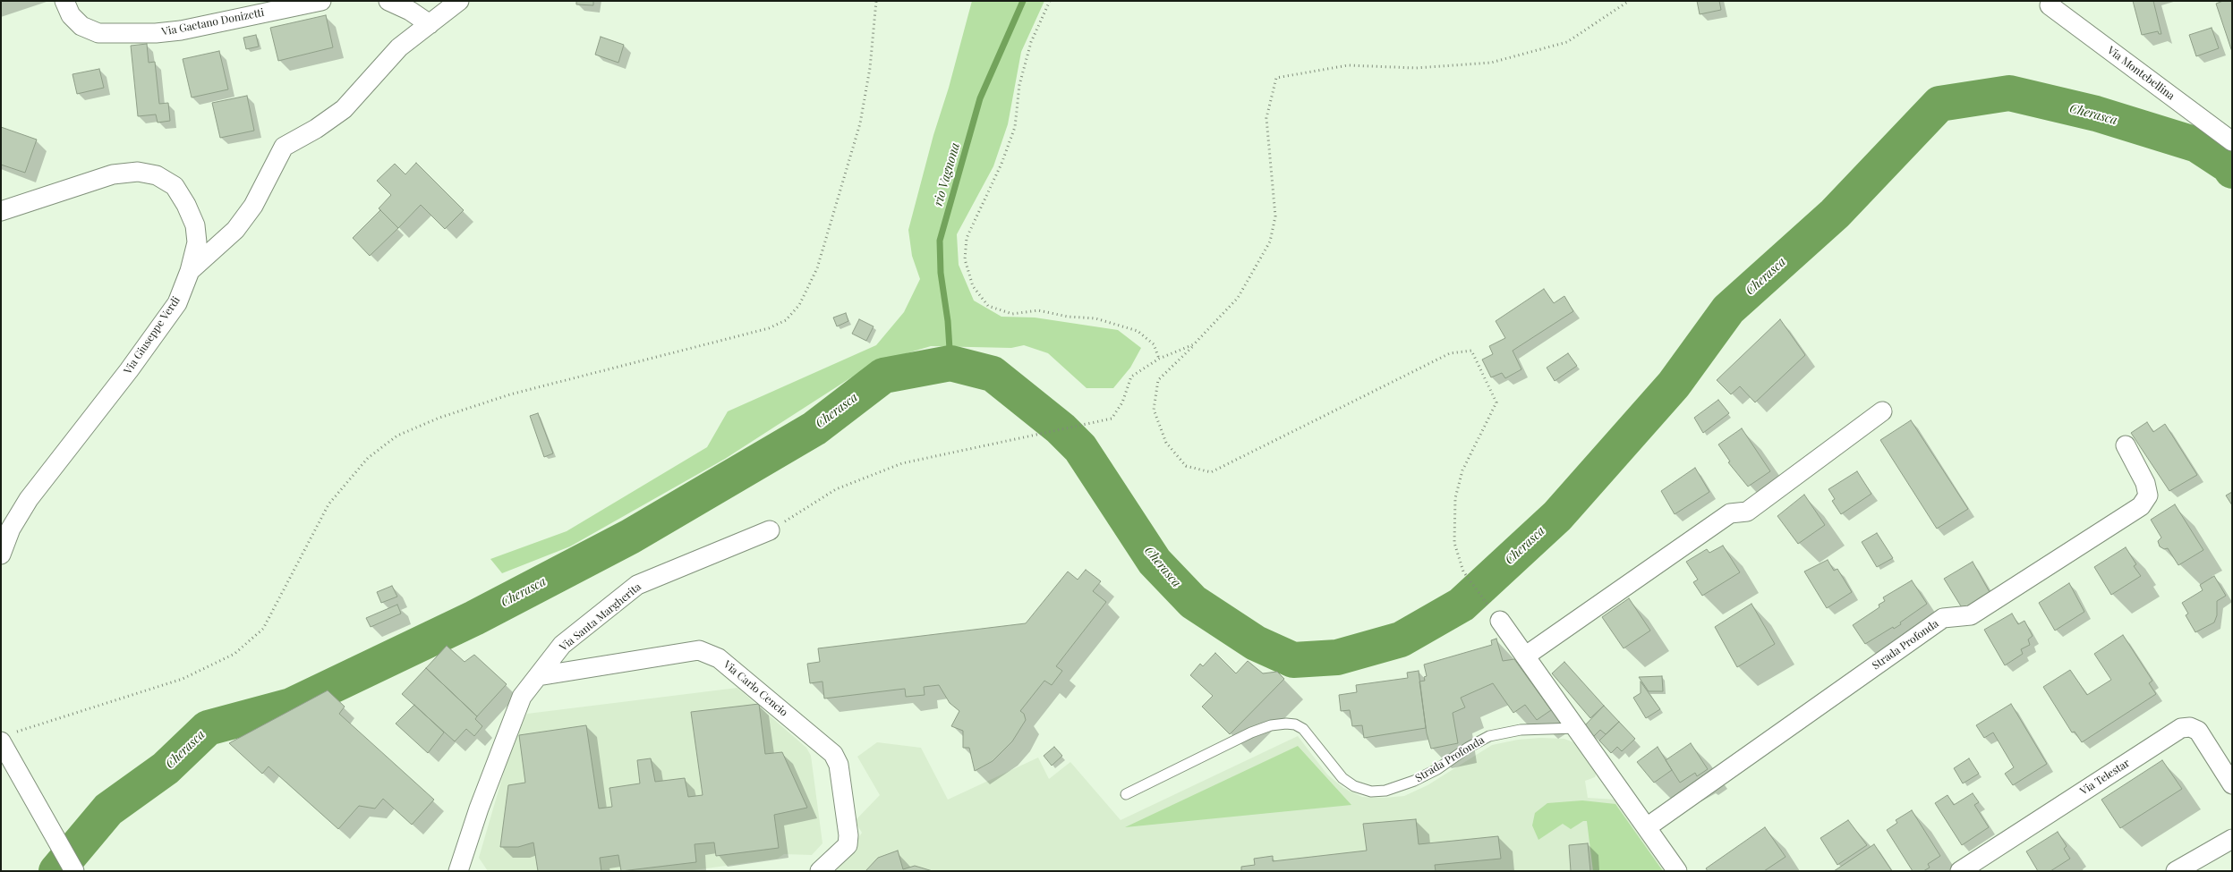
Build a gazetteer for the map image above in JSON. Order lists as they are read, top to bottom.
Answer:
{
  "streets": {
    "street": [
      "Via Gaetano Donizetti",
      "Via Montebellina",
      "Via Giuseppe Verdi",
      "Via Santa Margherita",
      "Strada Profonda",
      "Via Carlo Cencio",
      "Via Telestar"
    ]
  },
  "crossings": [
    ["Via Santa Margherita", "Via Carlo Cencio"]
  ],
  "water": ["Cherasca", "rio Vagnona"]
}
